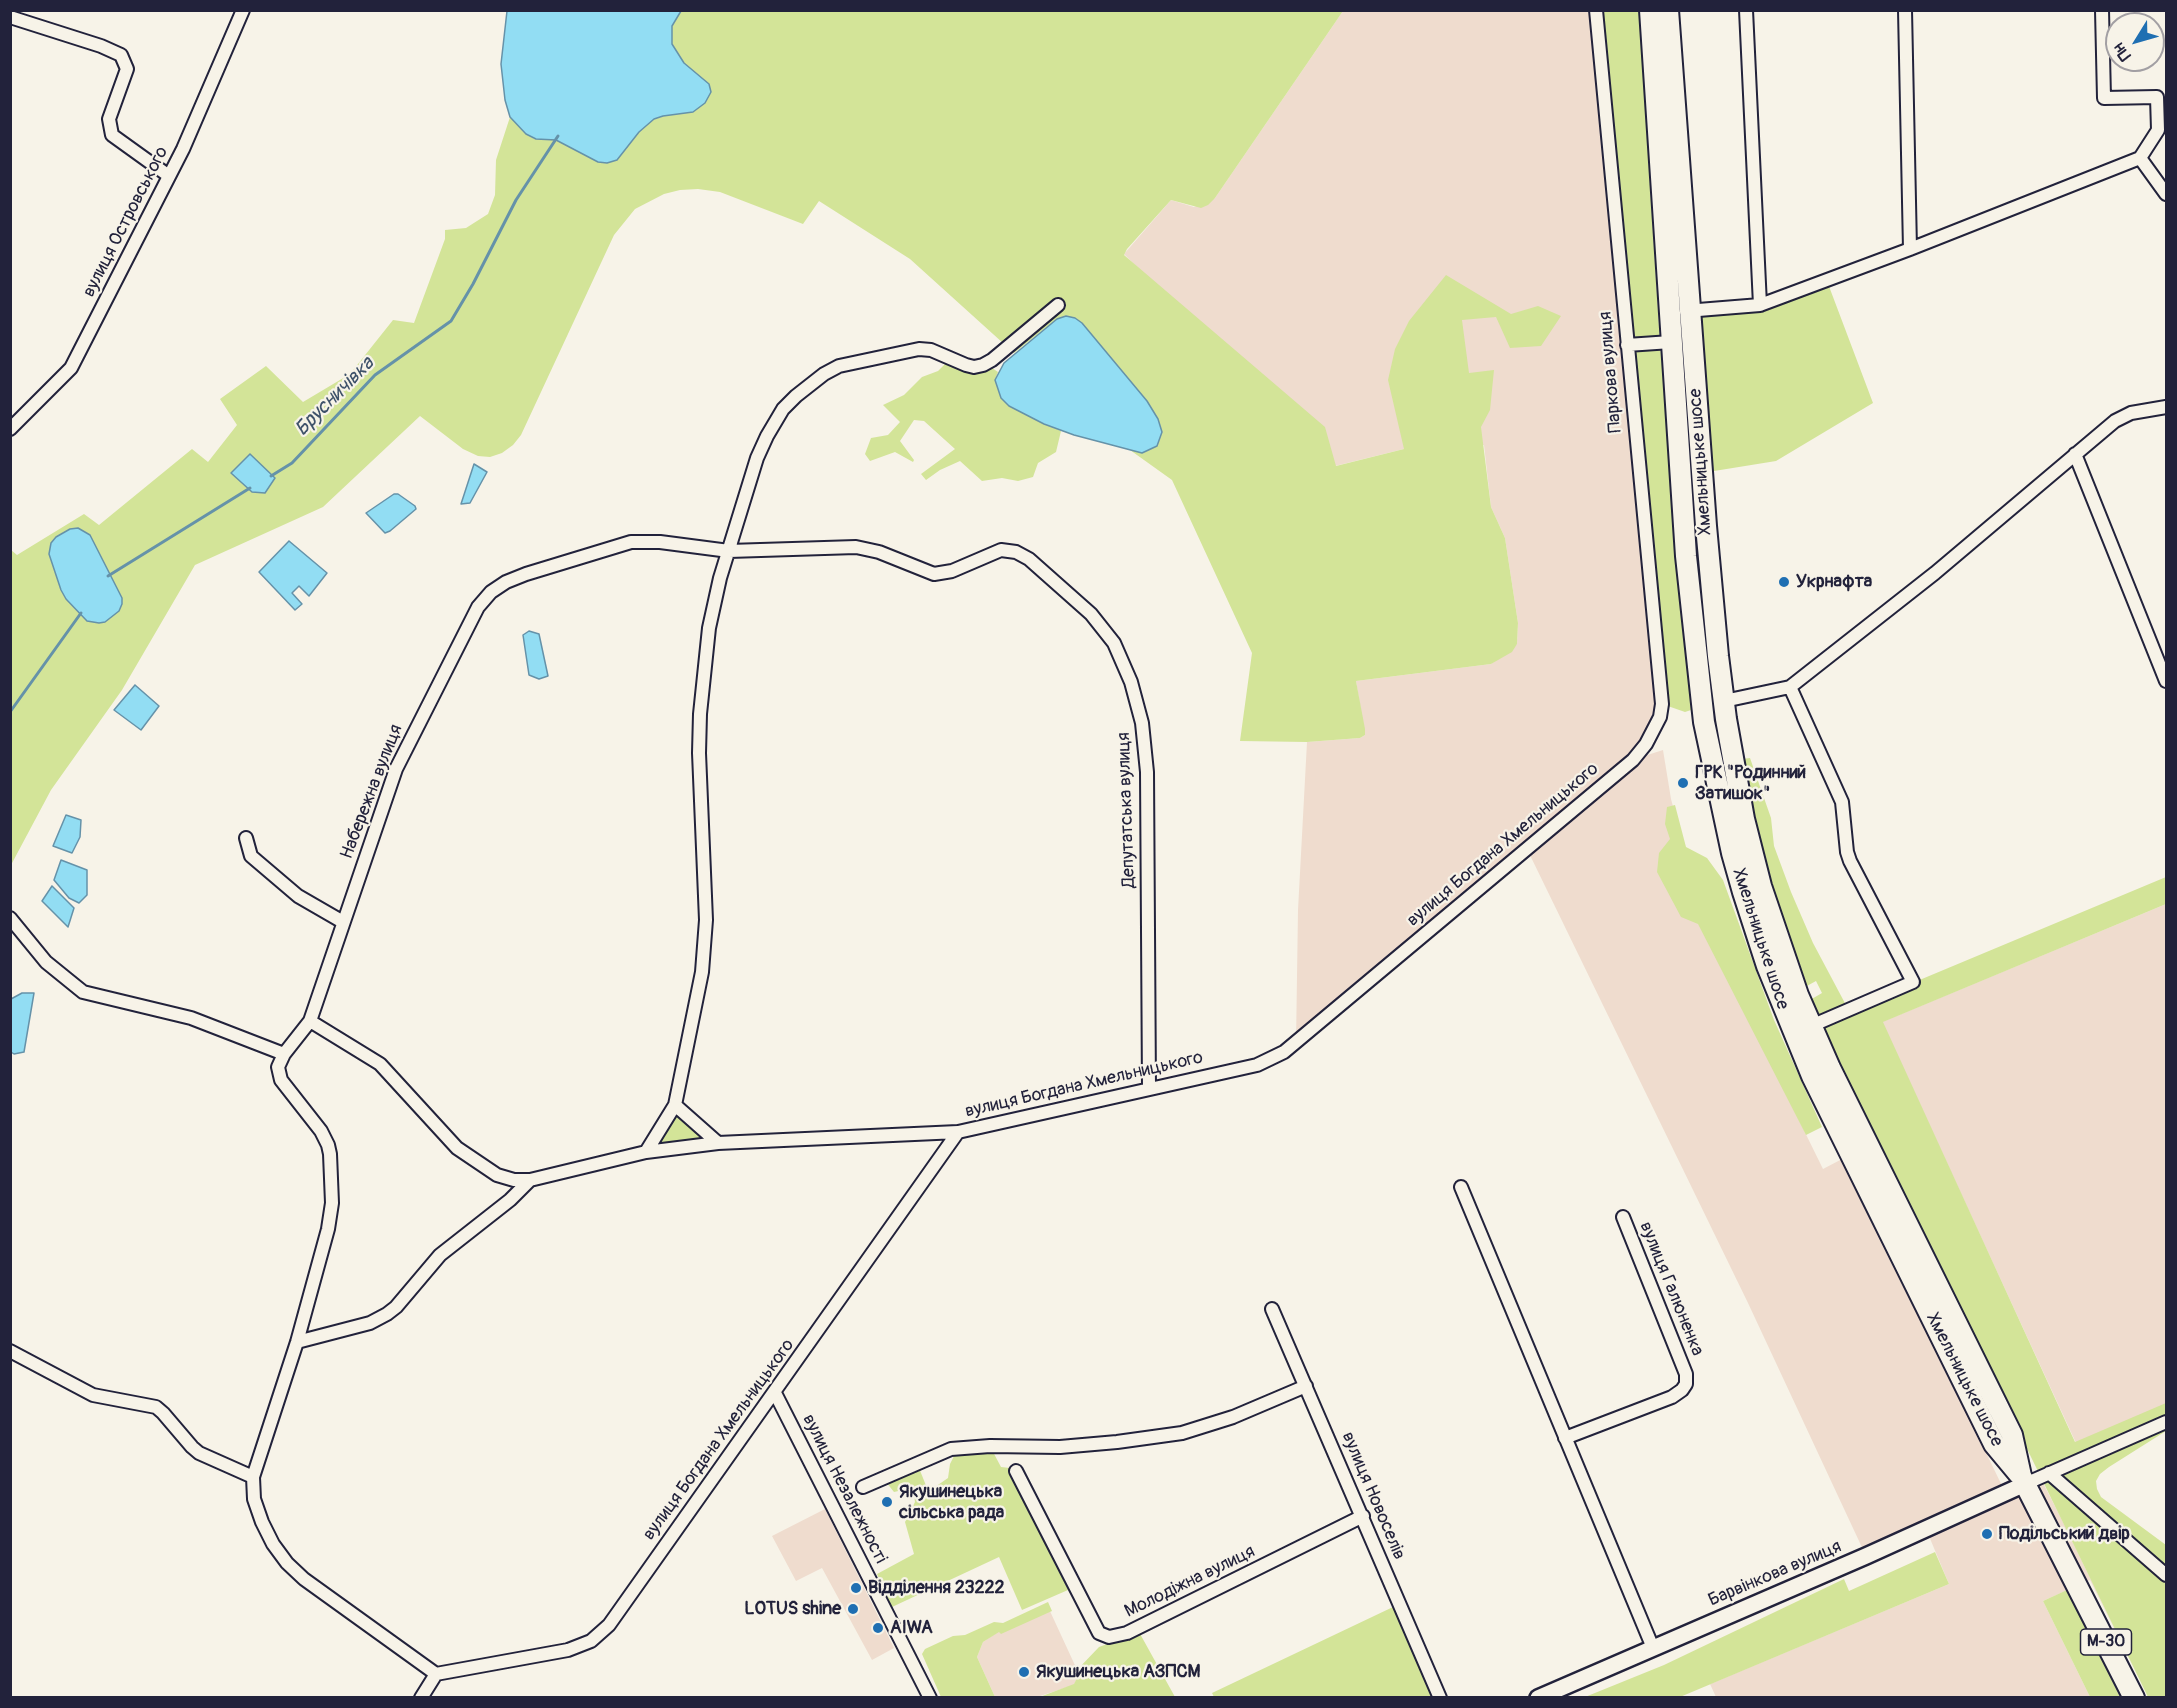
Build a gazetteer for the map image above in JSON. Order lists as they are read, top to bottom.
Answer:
{
  "streets": {
    "highway": ["Хмельницьке шосе", "М-30"],
    "street": [
      "вулиця Островського",
      "Паркова вулиця",
      "Набережна вулиця",
      "Депутатська вулиця",
      "вулиця Богдана Хмельницького",
      "вулиця Галюненка",
      "вулиця Незалежності",
      "вулиця Новоселів",
      "Барвінкова вулиця",
      "Молодіжна вулиця"
    ]
  },
  "crossings": [
    ["Паркова вулиця", "вулиця Богдана Хмельницького"],
    ["Хмельницьке шосе", "Барвінкова вулиця"],
    ["Хмельницьке шосе", "М-30"],
    ["Набережна вулиця", "Депутатська вулиця"],
    ["Депутатська вулиця", "вулиця Богдана Хмельницького"],
    ["вулиця Богдана Хмельницького", "вулиця Незалежності"],
    ["вулиця Новоселів", "Молодіжна вулиця"],
    ["Барвінкова вулиця", "М-30"]
  ],
  "water": ["Брусничівка"],
  "places": [
    "Укрнафта",
    "ГРК \"Родинний Затишок\"",
    "Якушинецька сільська рада",
    "Подільський двір",
    "Відділення 23222",
    "LOTUS shine",
    "AIWA",
    "Якушинецька АЗПСМ"
  ],
  "north": "bottom left"
}
